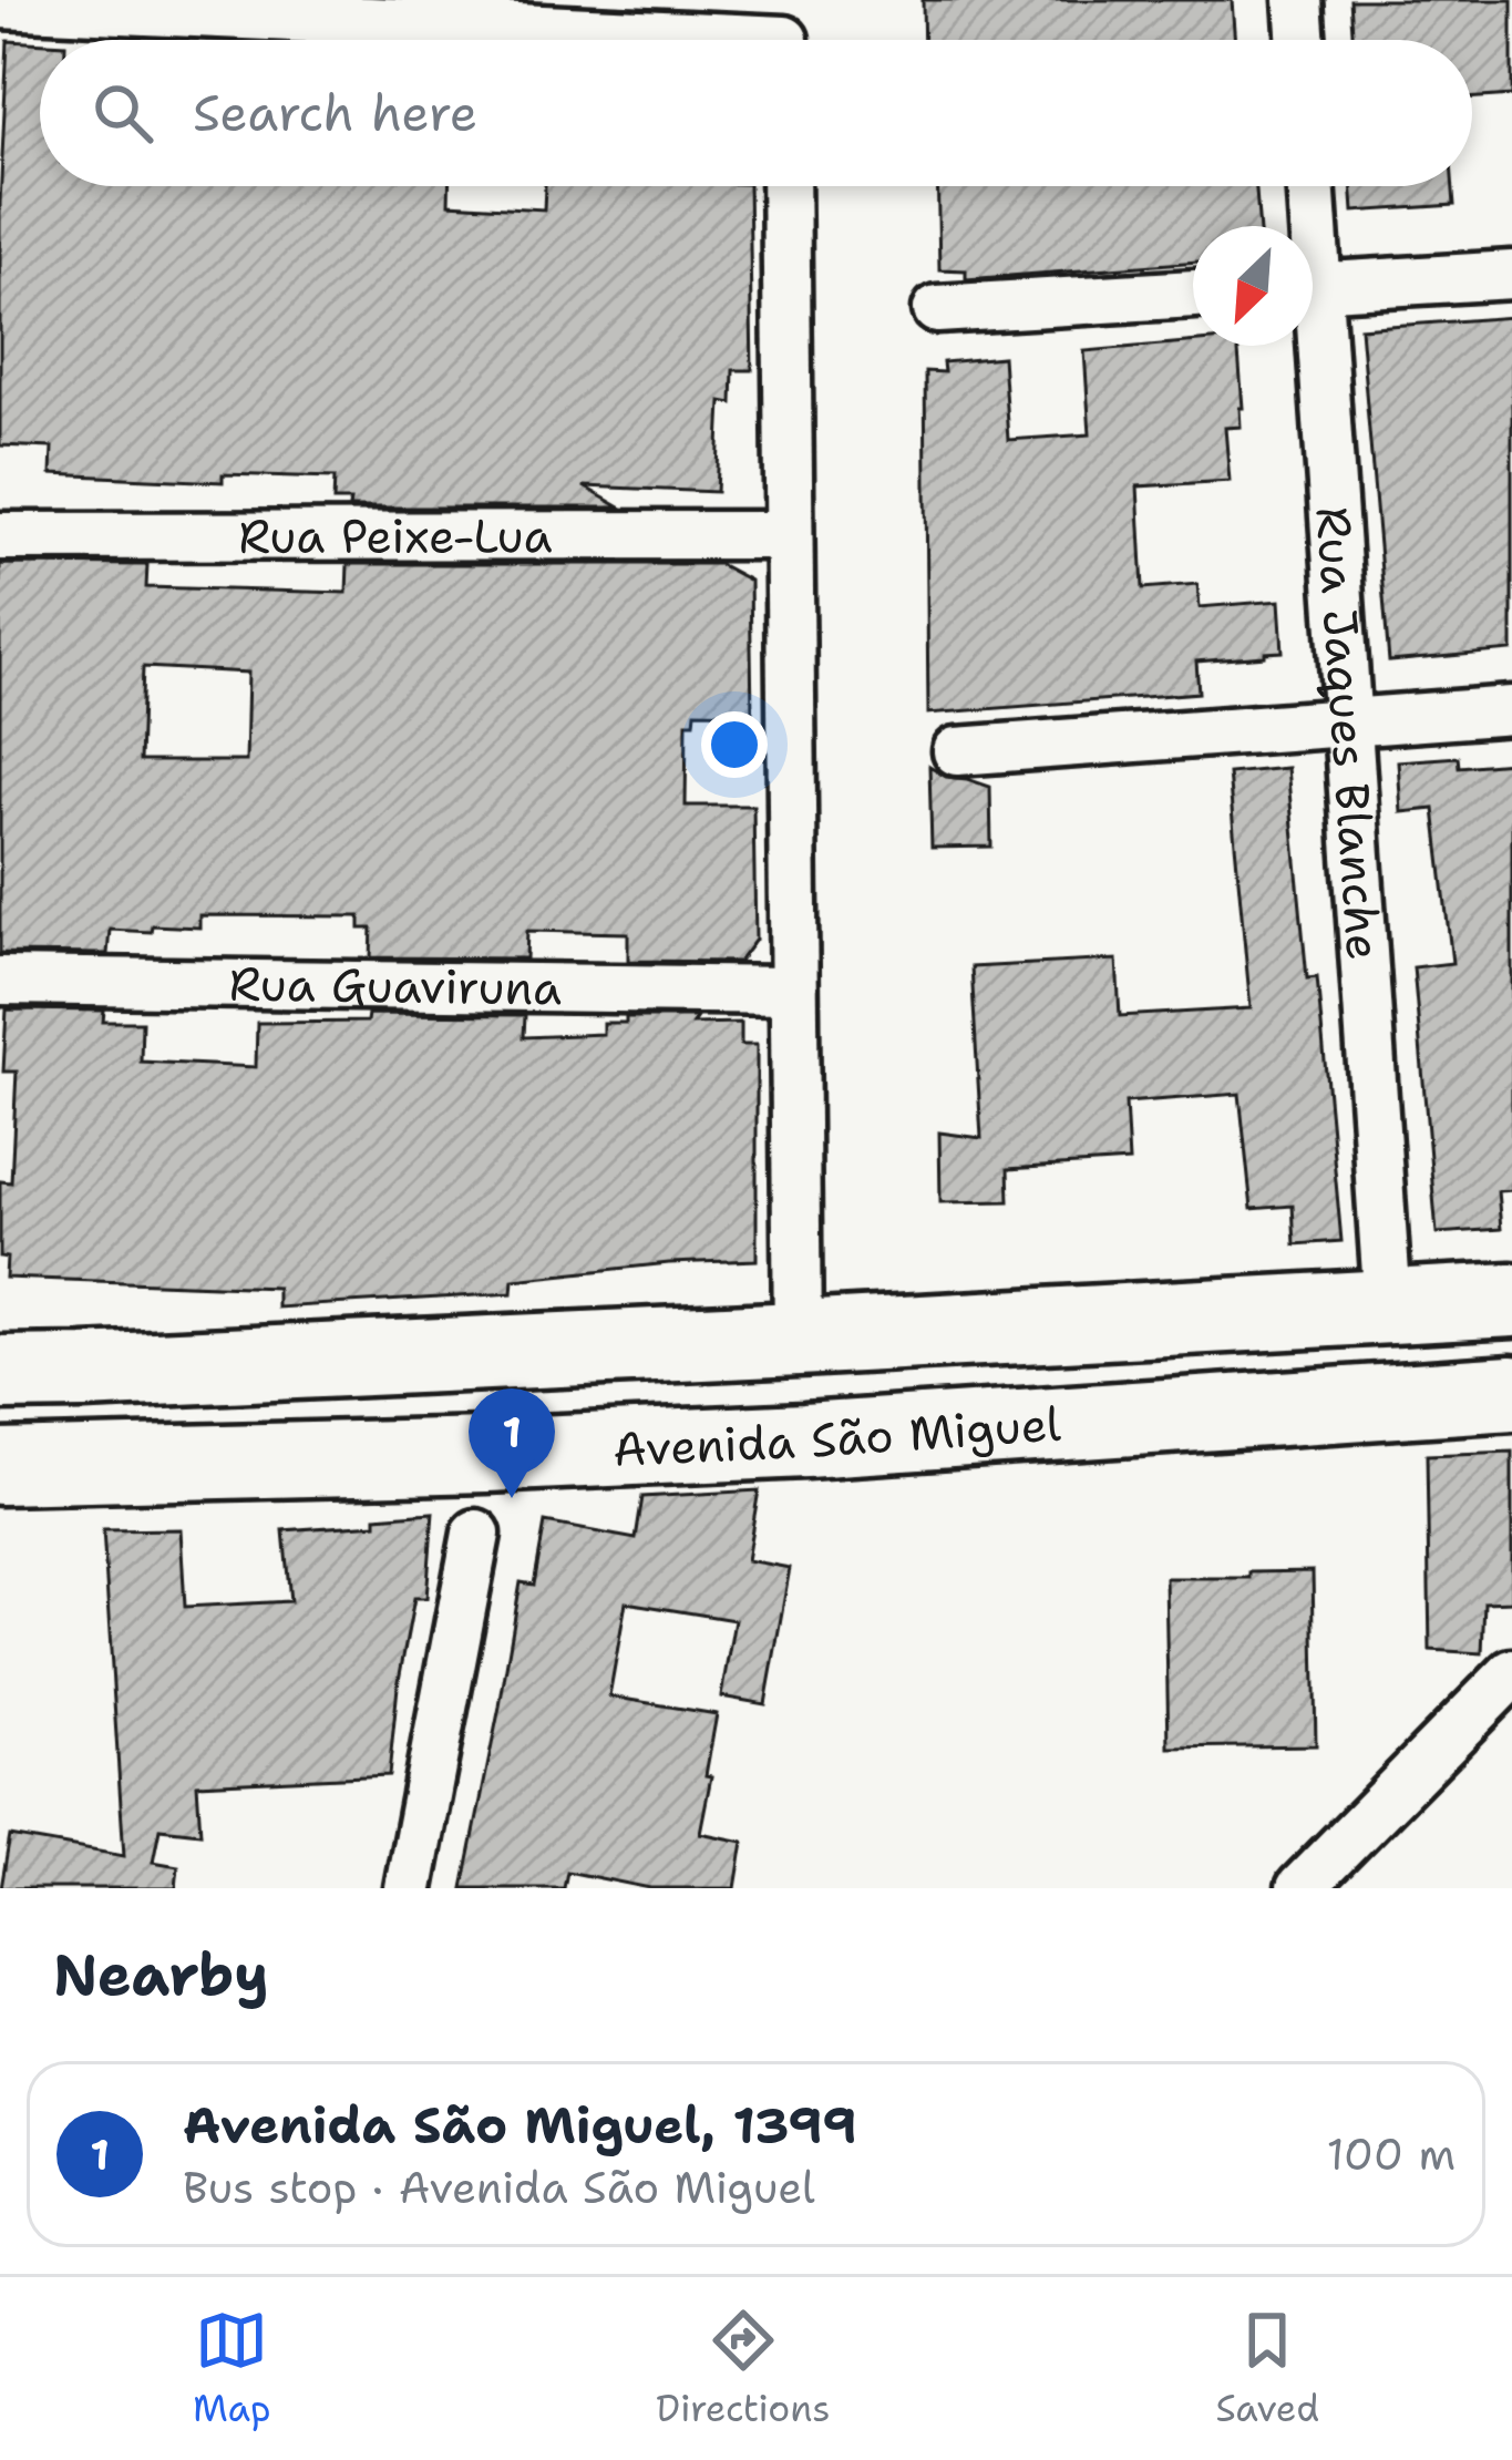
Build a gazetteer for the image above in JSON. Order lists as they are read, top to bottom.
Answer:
{
  "streets": {
    "main road": ["Avenida São Miguel"],
    "street": ["Rua Peixe-Lua", "Rua Jaques Blanche", "Rua Guaviruna"]
  },
  "north": "bottom left",
  "page": {
    "search": "Search here",
    "pins": "1",
    "heading": "Nearby",
    "list": [
      {
        "mark": "1",
        "name": "Avenida São Miguel, 1399",
        "note": "Bus stop · Avenida São Miguel",
        "value": "100 m"
      }
    ],
    "nav": ["Map", "Directions", "Saved"]
  }
}
